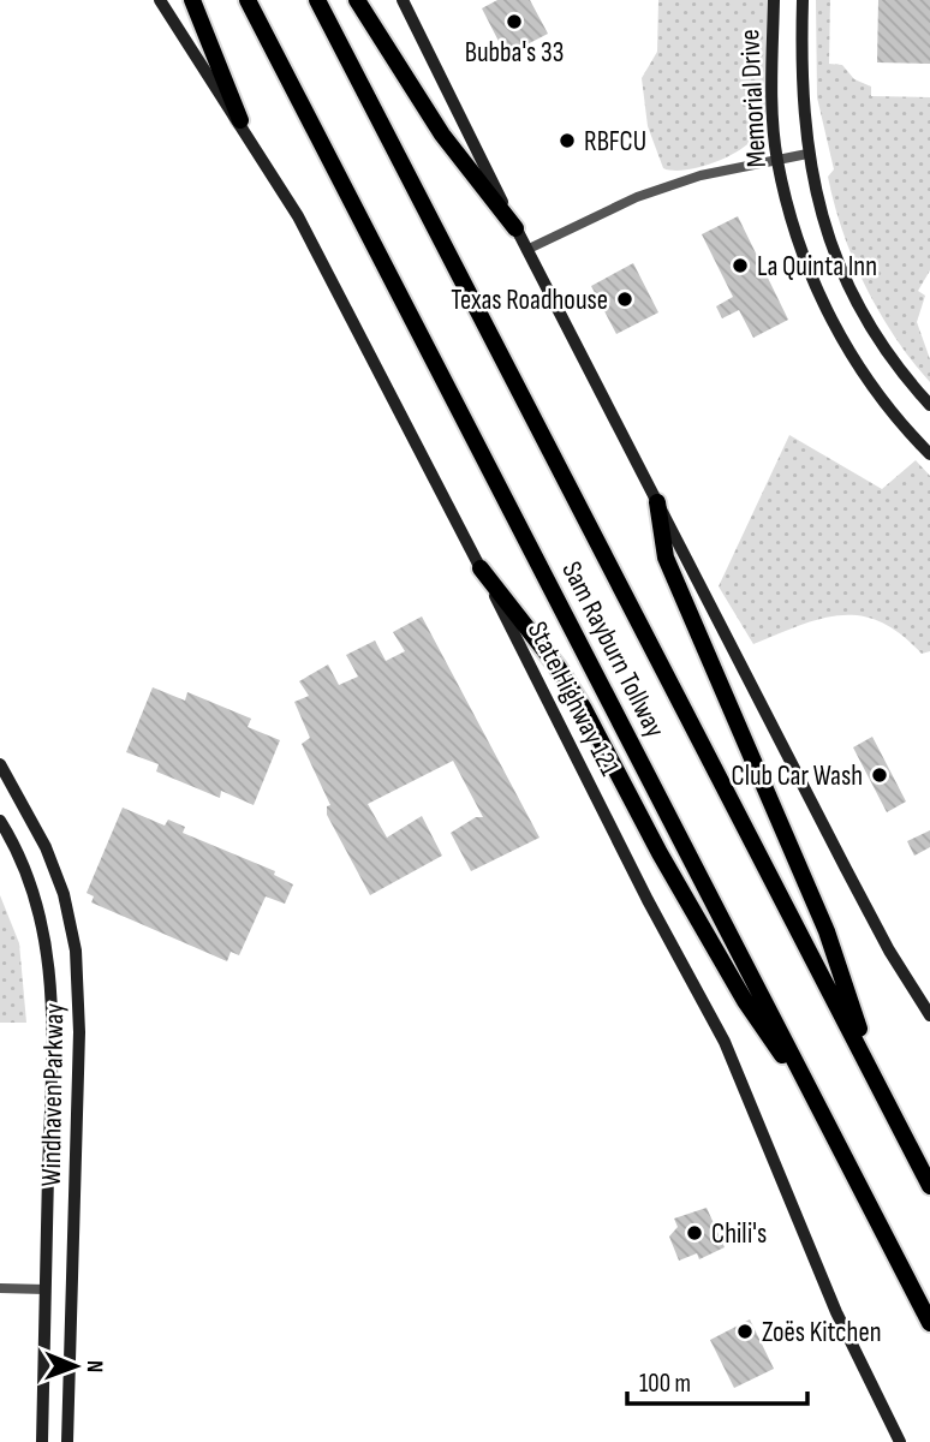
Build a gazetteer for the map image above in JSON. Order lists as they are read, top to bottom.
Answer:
{
  "streets": {
    "highway": ["Sam Rayburn Tollway"],
    "main road": ["Memorial Drive", "State Highway 121", "Windhaven Parkway"]
  },
  "places": [
    "Bubba's 33",
    "RBFCU",
    "La Quinta Inn",
    "Texas Roadhouse",
    "Club Car Wash",
    "Chili's",
    "Zoës Kitchen"
  ],
  "scale_bar": "100 m",
  "north": "right"
}
